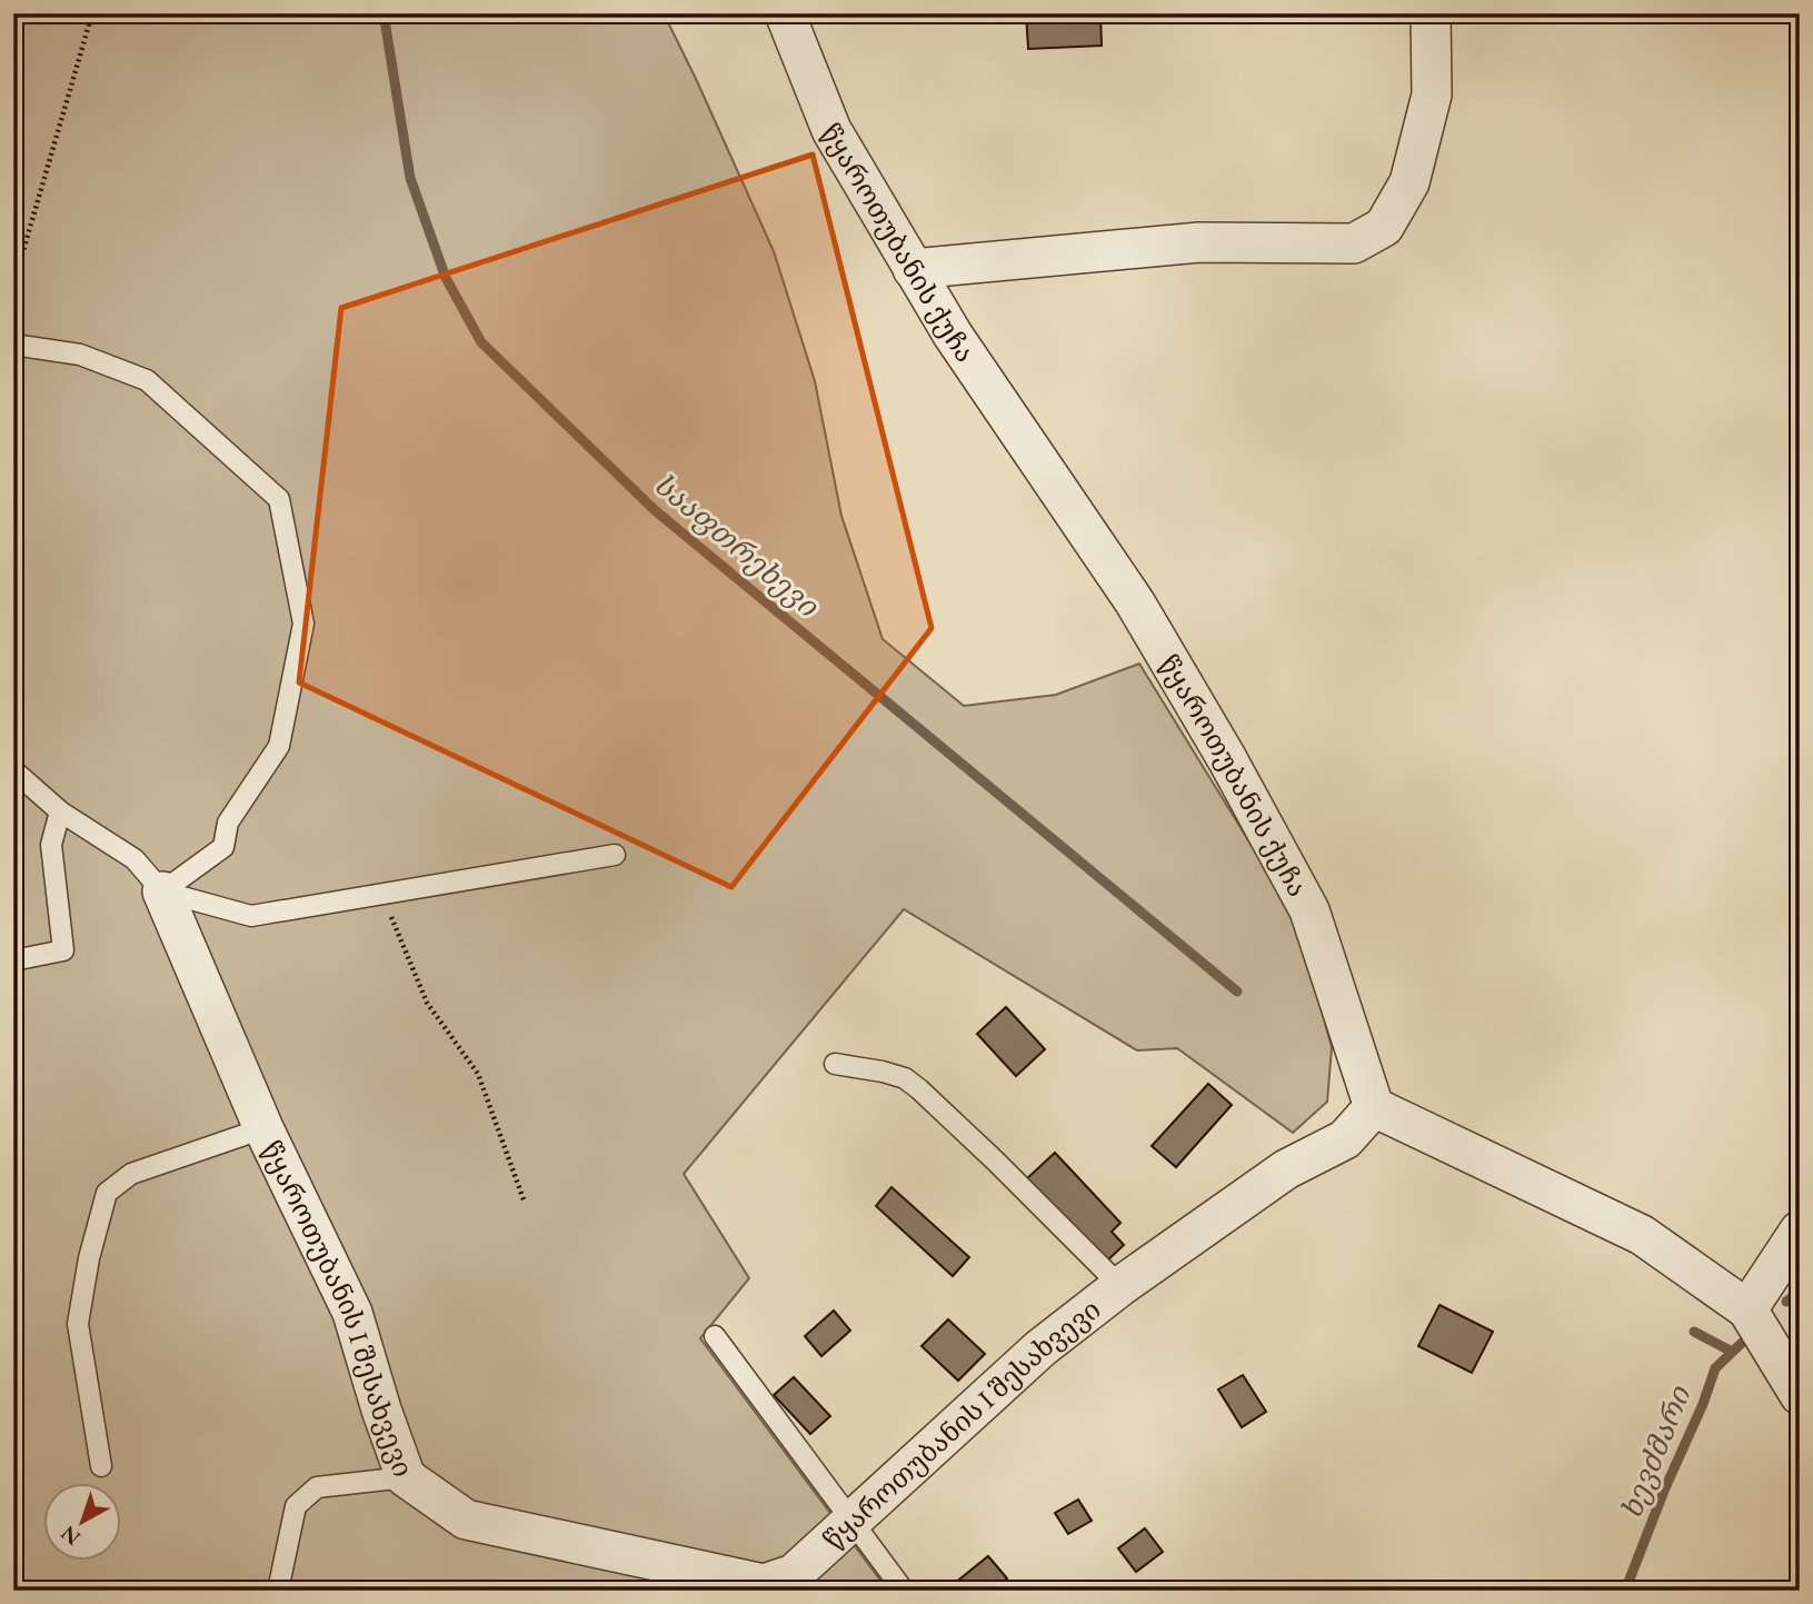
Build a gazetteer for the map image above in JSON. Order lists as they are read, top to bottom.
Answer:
{
  "streets": {
    "street": ["წყაროთუბანის ქუჩა", "წყაროთუბანის I შესახვევი"]
  },
  "crossings": [
    ["წყაროთუბანის ქუჩა", "წყაროთუბანის I შესახვევი"]
  ],
  "water": ["სააფთრეხევი", "ხევძმარი"],
  "north": "bottom left"
}
